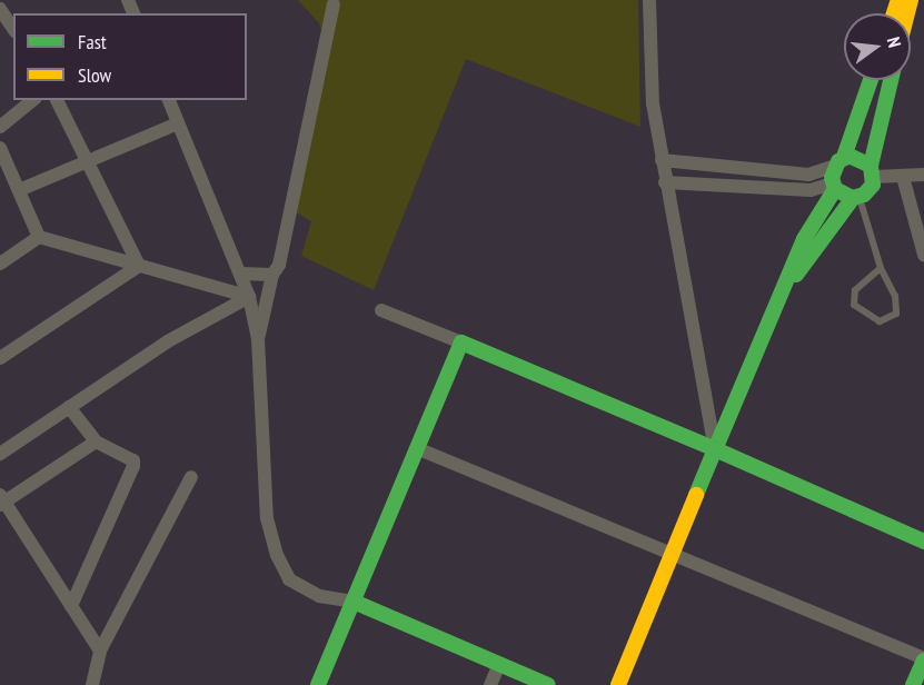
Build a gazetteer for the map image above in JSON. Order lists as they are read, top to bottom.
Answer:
{
  "legend": ["Fast", "Slow"],
  "north": "right"
}
